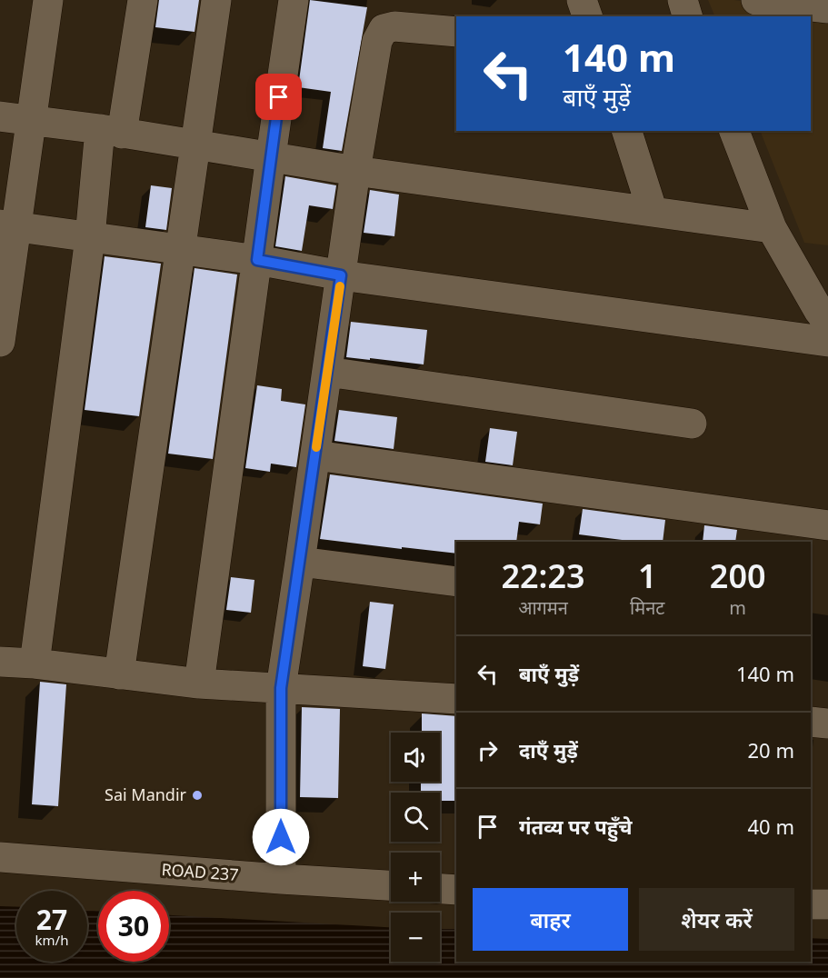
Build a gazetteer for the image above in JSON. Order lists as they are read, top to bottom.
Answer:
{
  "streets": {
    "street": ["ROAD 237"]
  },
  "places": ["Sai Mandir"],
  "page": {
    "turn": ["140 m", "बाएँ मुड़ें"],
    "eta": [
      "22:23",
      "आगमन",
      "1",
      "मिनट",
      "200",
      "m"
    ],
    "list": [
      {
        "name": "बाएँ मुड़ें",
        "value": "140 m"
      },
      {
        "name": "दाएँ मुड़ें",
        "value": "20 m"
      },
      {
        "name": "गंतव्य पर पहुँचे",
        "value": "40 m"
      }
    ],
    "map_buttons": ["+", "−"],
    "buttons": ["बाहर", "शेयर करें"],
    "speed": "27 km/h",
    "limit": "30"
  }
}
